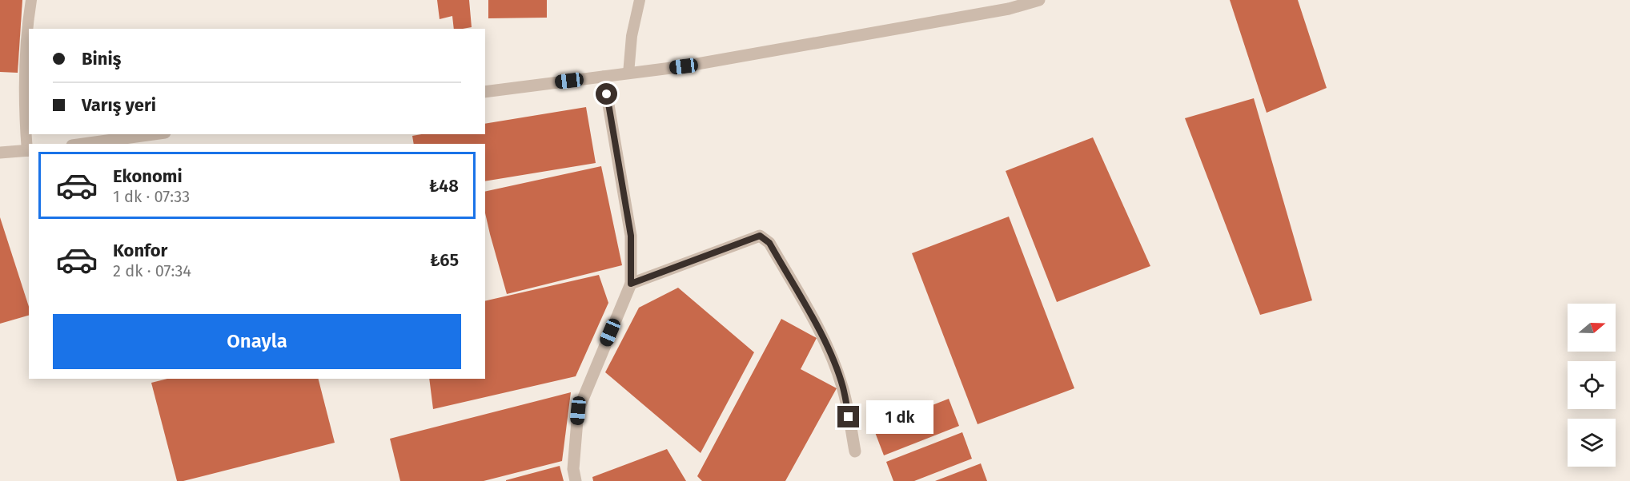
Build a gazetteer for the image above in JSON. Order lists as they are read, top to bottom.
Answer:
{
  "north": "right",
  "page": {
    "banner": ["Biniş", "Varış yeri"],
    "list": [
      {
        "name": "Ekonomi",
        "note": "1 dk · 07:33",
        "value": "₺48"
      },
      {
        "name": "Konfor",
        "note": "2 dk · 07:34",
        "value": "₺65"
      }
    ],
    "buttons": "Onayla",
    "bubble": "1 dk"
  }
}
